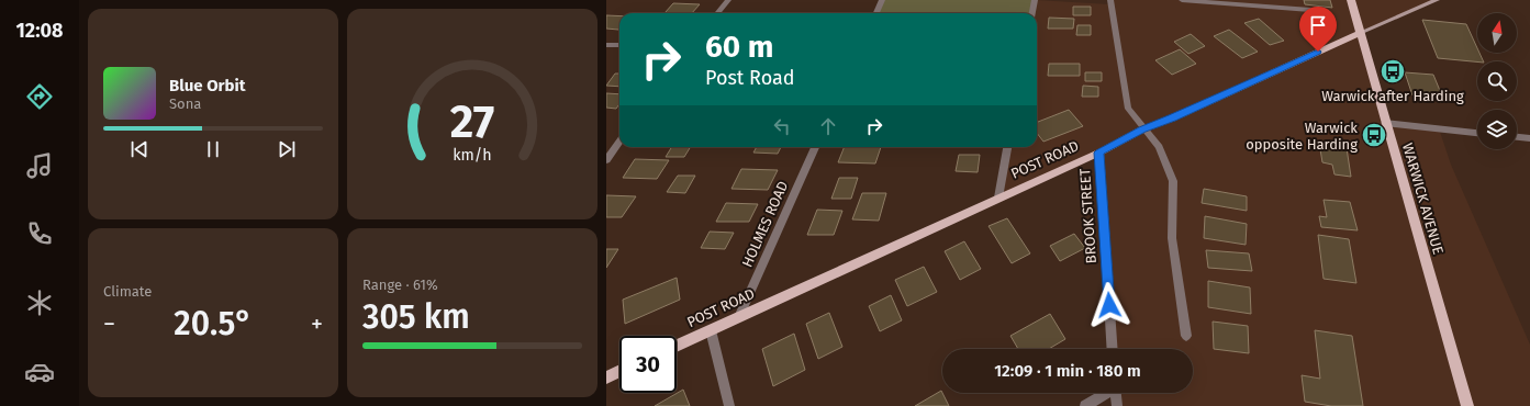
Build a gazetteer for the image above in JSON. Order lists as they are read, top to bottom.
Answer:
{
  "streets": {
    "main road": ["POST ROAD", "WARWICK AVENUE"],
    "street": ["BROOK STREET", "HOLMES ROAD"]
  },
  "crossings": [
    ["POST ROAD", "WARWICK AVENUE"],
    ["POST ROAD", "BROOK STREET"],
    ["POST ROAD", "HOLMES ROAD"]
  ],
  "places": {
    "bus stop": ["Warwick after Harding", "Warwick opposite Harding"]
  },
  "north": "top",
  "page": {
    "tabs": "12:08",
    "turn": ["60 m", "Post Road"],
    "song": ["Blue Orbit", "Sona"],
    "tile": [
      "Climate",
      ["Range · 61%", "305 km"]
    ],
    "heat": ["−", "20.5°", "+"],
    "limit": "30",
    "trip": "12:09 · 1 min · 180 m",
    "gauge": ["27", "km/h"]
  }
}
